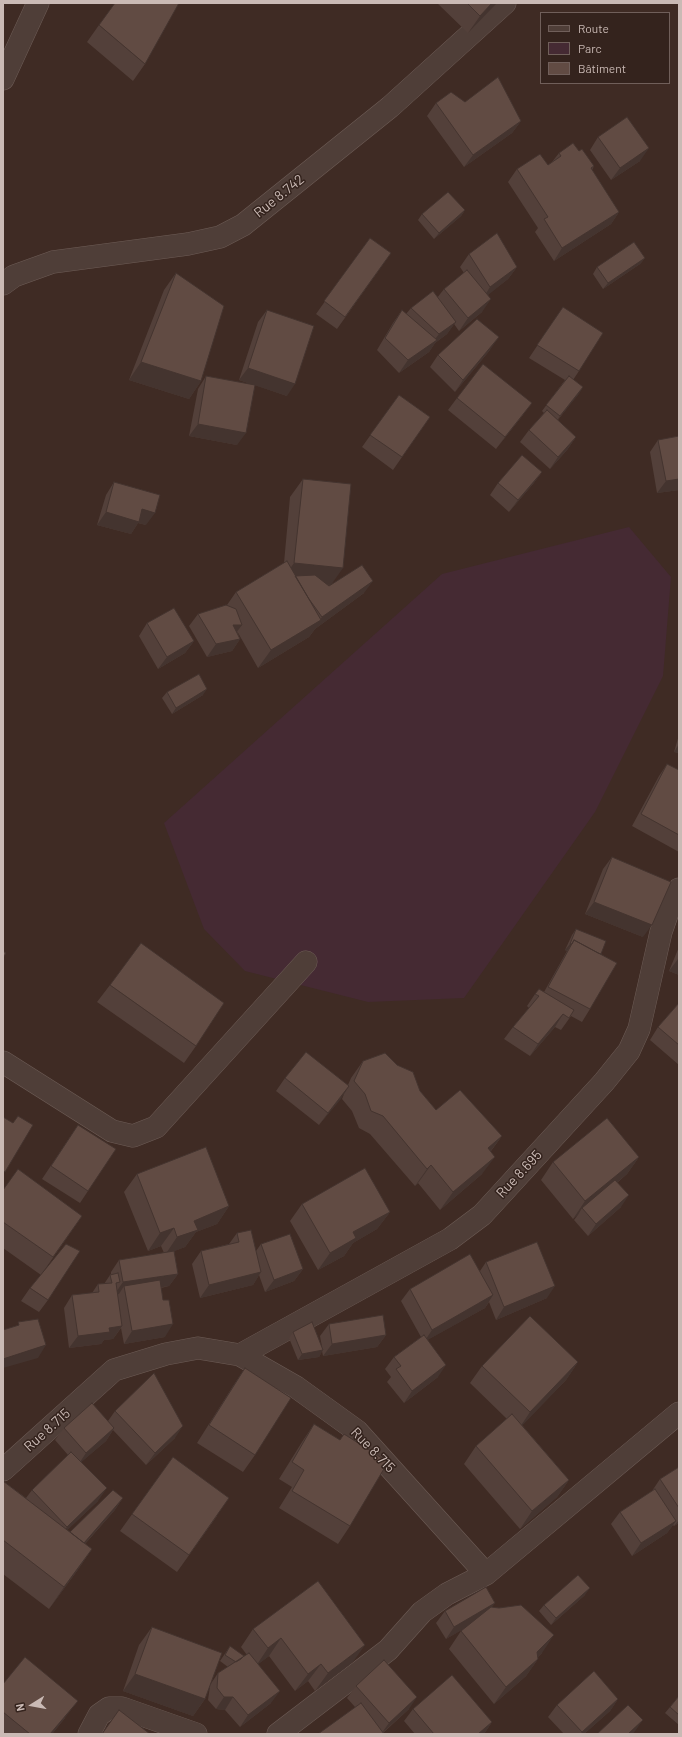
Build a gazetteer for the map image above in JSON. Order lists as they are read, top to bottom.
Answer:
{
  "streets": {
    "street": ["Rue 8.742", "Rue 8.695", "Rue 8.715"]
  },
  "crossings": [
    ["Rue 8.695", "Rue 8.715"]
  ],
  "legend": ["Route", "Parc", "Bâtiment"],
  "north": "left"
}
